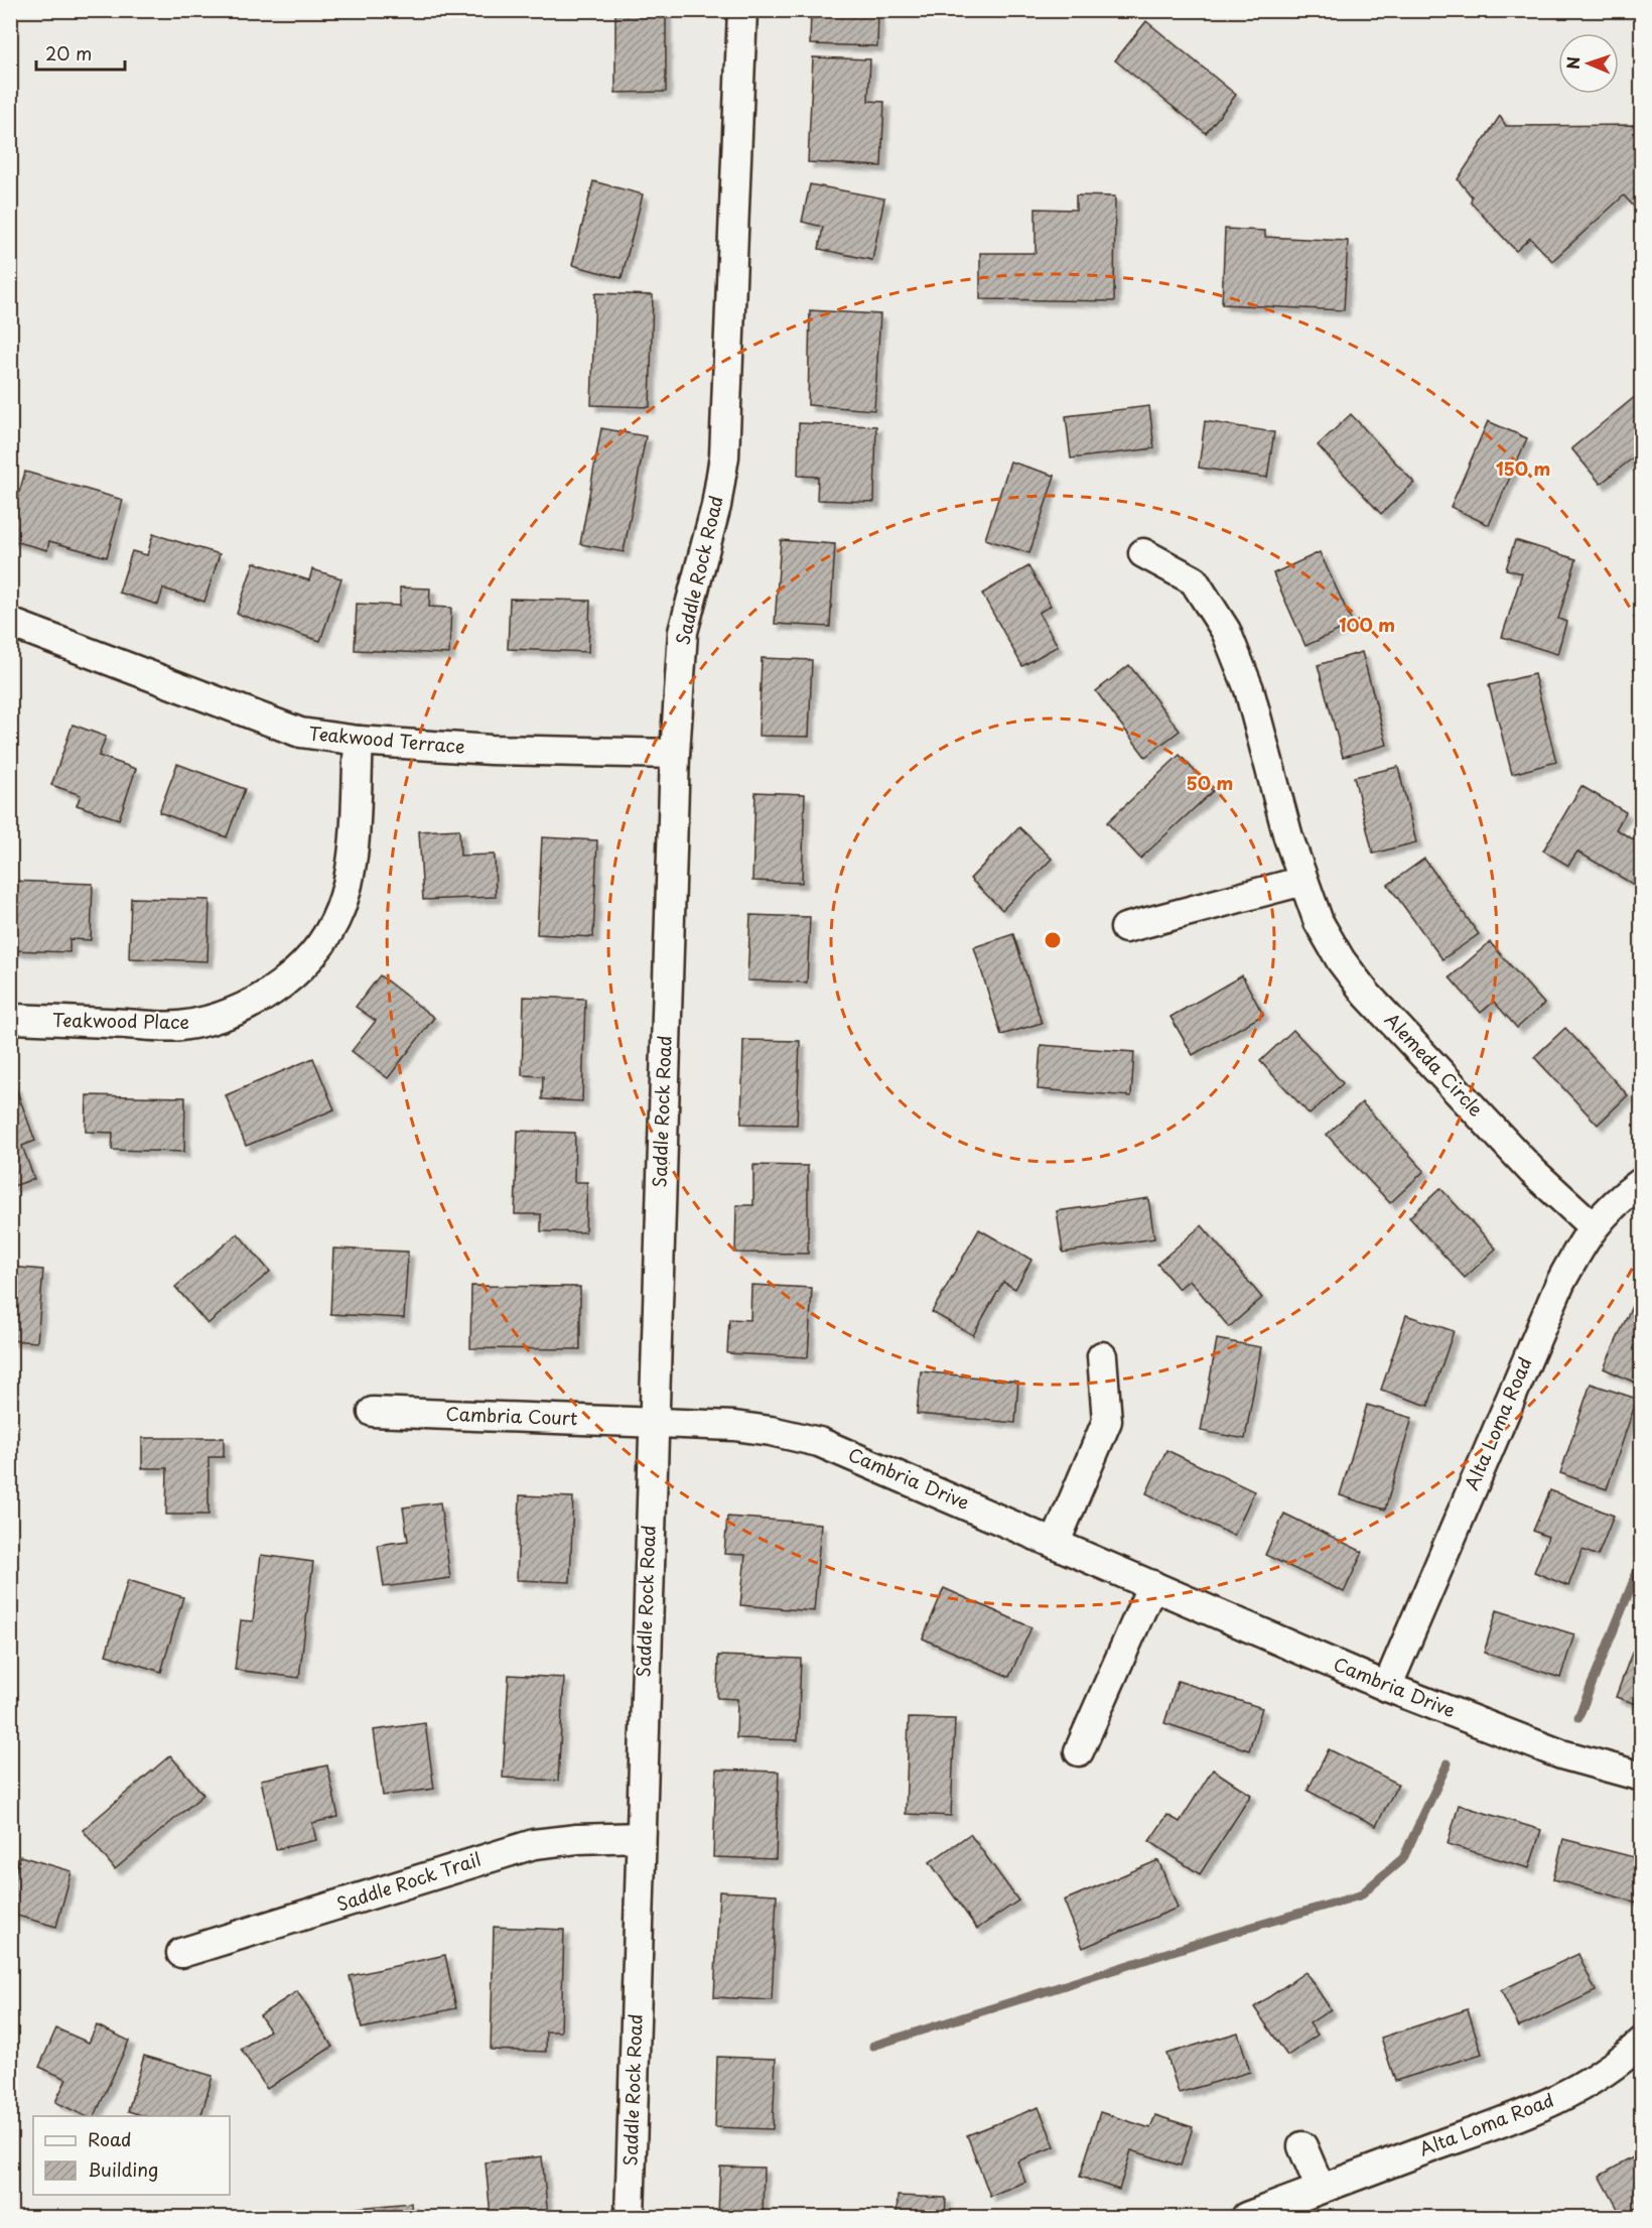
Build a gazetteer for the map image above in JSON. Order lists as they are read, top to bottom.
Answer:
{
  "streets": {
    "street": [
      "Saddle Rock Road",
      "Teakwood Terrace",
      "Teakwood Place",
      "Alemeda Circle",
      "Cambria Court",
      "Alta Loma Road",
      "Cambria Drive",
      "Saddle Rock Trail"
    ]
  },
  "crossings": [
    ["Saddle Rock Road", "Teakwood Terrace"],
    ["Saddle Rock Road", "Cambria Court"],
    ["Saddle Rock Road", "Cambria Drive"],
    ["Saddle Rock Road", "Saddle Rock Trail"],
    ["Teakwood Terrace", "Teakwood Place"],
    ["Alemeda Circle", "Alta Loma Road"],
    ["Cambria Court", "Cambria Drive"],
    ["Alta Loma Road", "Cambria Drive"]
  ],
  "legend": ["Road", "Building"],
  "scale_bar": "20 m",
  "north": "left",
  "rings": ["150 m", "100 m", "50 m"]
}
